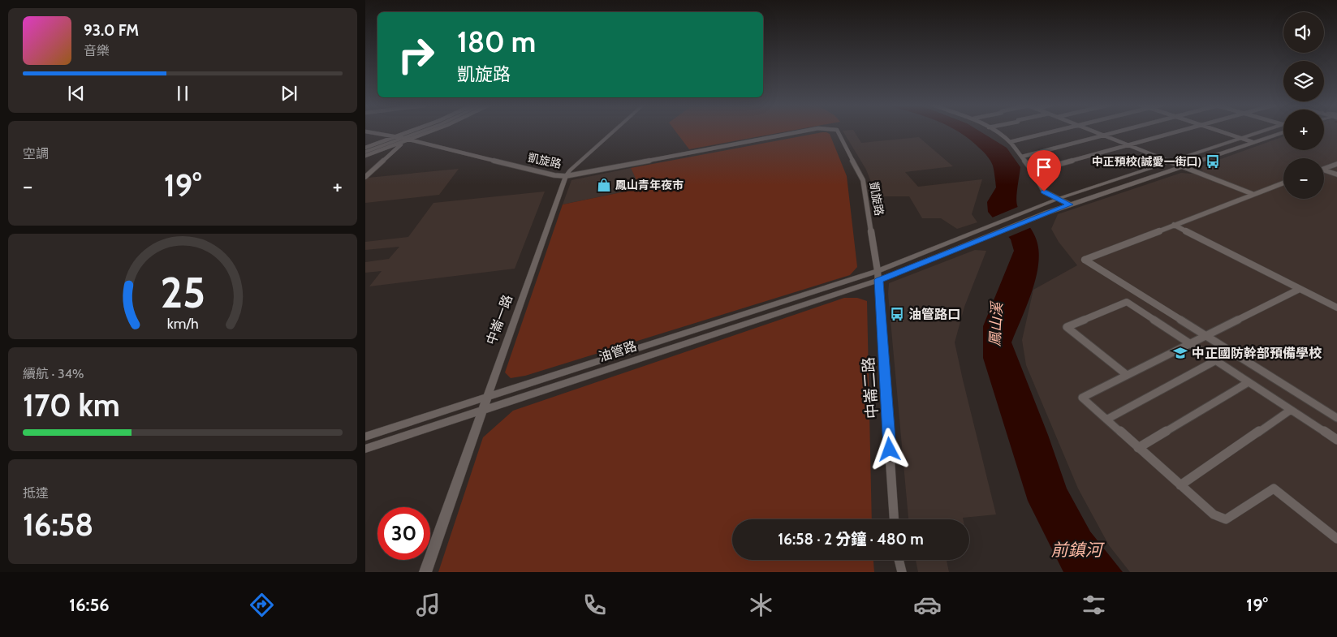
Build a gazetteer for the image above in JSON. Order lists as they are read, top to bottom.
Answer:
{
  "streets": {
    "street": [
      "凱旋路",
      "中崙一路",
      "油管路",
      "中崙二路"
    ]
  },
  "crossings": [
    ["凱旋路", "中崙一路"],
    ["凱旋路", "油管路"],
    ["凱旋路", "中崙二路"],
    ["中崙一路", "油管路"],
    ["油管路", "中崙二路"]
  ],
  "water": ["鳳山溪", "前鎮河"],
  "places": {
    "bus stop": ["中正預校(誠愛一街口)", "油管路口"],
    "shop": ["鳳山青年夜市"],
    "school or university": ["中正國防幹部預備學校"]
  },
  "page": {
    "map_buttons": ["+", "−"],
    "turn": ["180 m", "凱旋路"],
    "song": ["93.0 FM", "音樂"],
    "tile": [
      "空調",
      ["續航 · 34%", "170 km"],
      ["抵達", "16:58"]
    ],
    "heat": ["−", "19°", "+"],
    "limit": "30",
    "trip": "16:58 · 2 分鐘 · 480 m",
    "tabs": ["16:56", "19°"],
    "gauge": ["25", "km/h"]
  }
}
